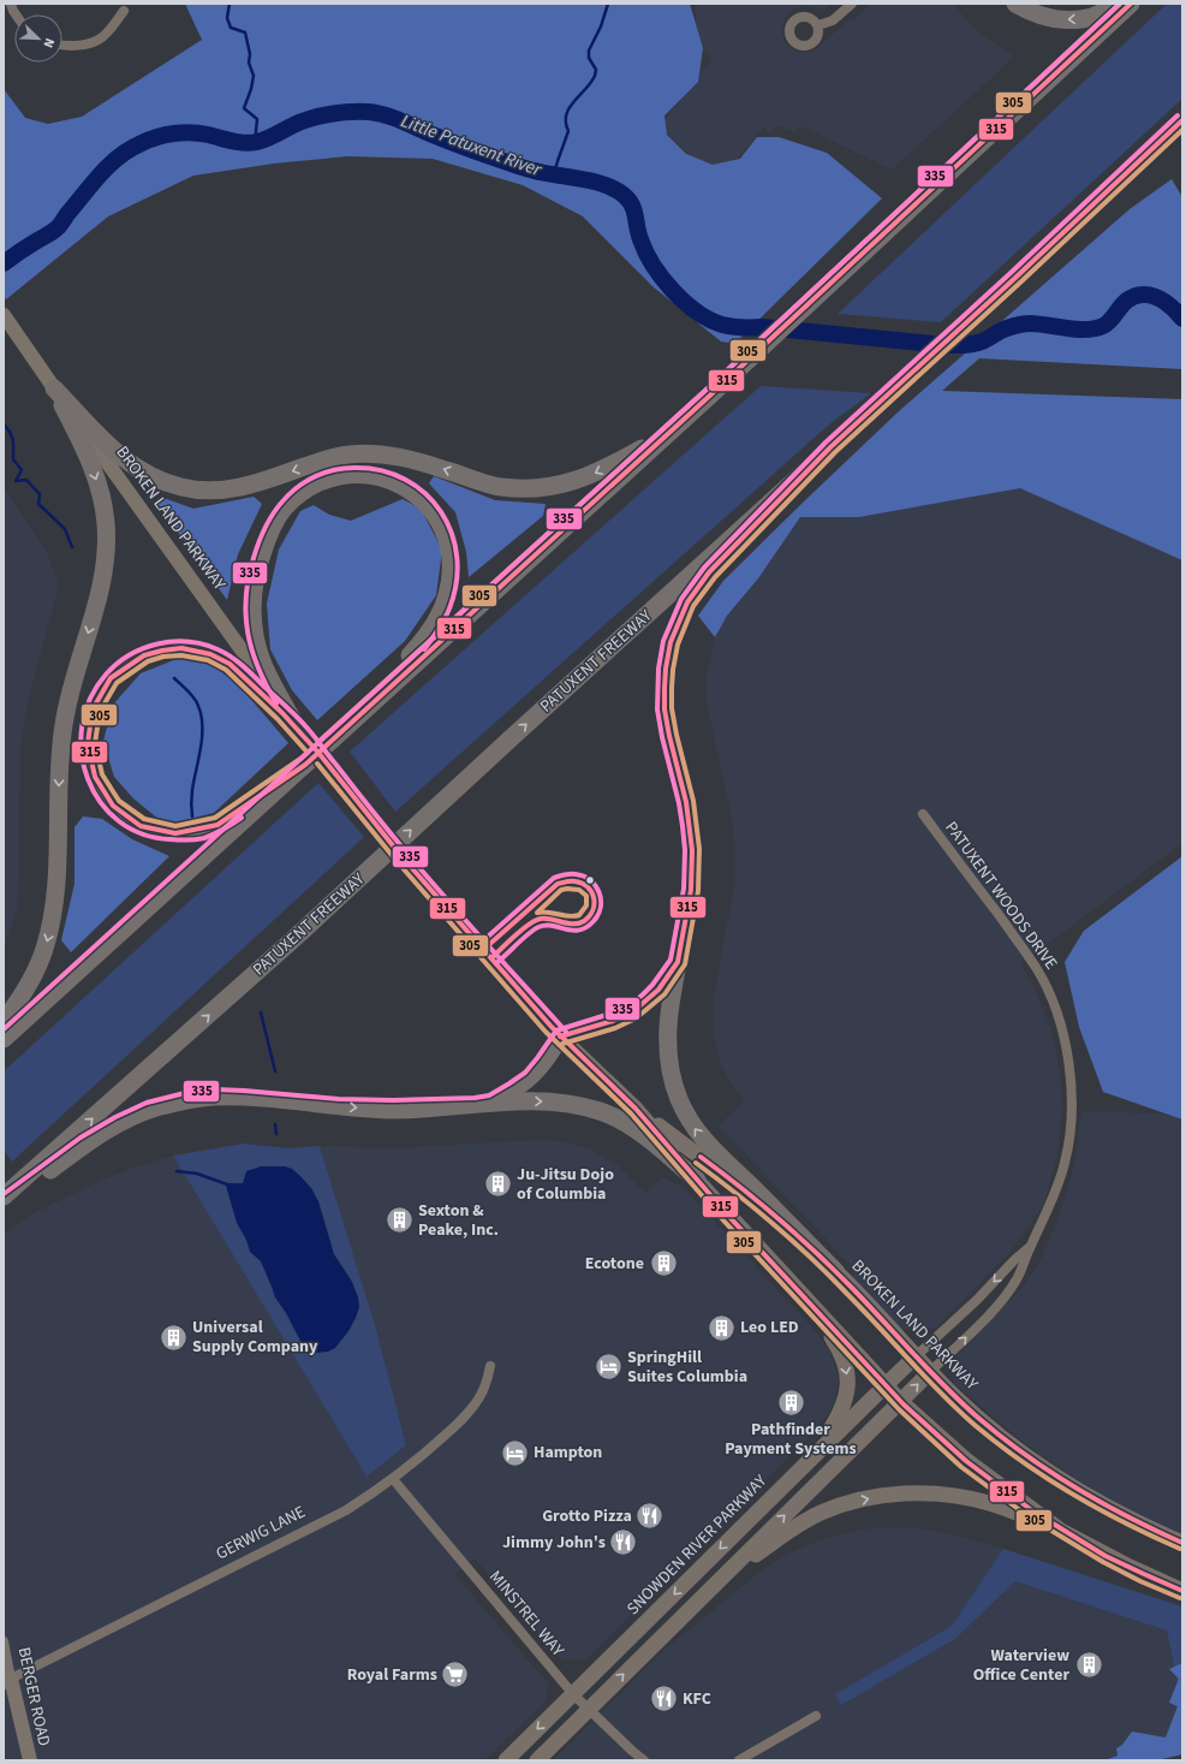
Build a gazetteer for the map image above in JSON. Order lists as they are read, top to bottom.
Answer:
{
  "streets": {
    "highway": ["PATUXENT FREEWAY"],
    "main road": ["BROKEN LAND PARKWAY", "SNOWDEN RIVER PARKWAY"],
    "street": [
      "PATUXENT WOODS DRIVE",
      "GERWIG LANE",
      "MINSTREL WAY",
      "BERGER ROAD"
    ]
  },
  "crossings": [
    ["BROKEN LAND PARKWAY", "PATUXENT WOODS DRIVE"],
    ["BROKEN LAND PARKWAY", "SNOWDEN RIVER PARKWAY"],
    ["PATUXENT WOODS DRIVE", "SNOWDEN RIVER PARKWAY"],
    ["GERWIG LANE", "MINSTREL WAY"],
    ["GERWIG LANE", "BERGER ROAD"],
    ["SNOWDEN RIVER PARKWAY", "MINSTREL WAY"]
  ],
  "water": ["Little Patuxent River"],
  "places": {
    "building": [
      "Ju-Jitsu Dojo of Columbia",
      "Sexton & Peake, Inc.",
      "Ecotone",
      "Leo LED",
      "Universal Supply Company",
      "Pathfinder Payment Systems",
      "Waterview Office Center"
    ],
    "hotel": ["SpringHill Suites Columbia", "Hampton"],
    "restaurant": ["Grotto Pizza", "Jimmy John's", "KFC"],
    "supermarket": ["Royal Farms"]
  },
  "lines": ["transit line 315", "transit line 305", "transit line 335"],
  "north": "bottom right"
}
